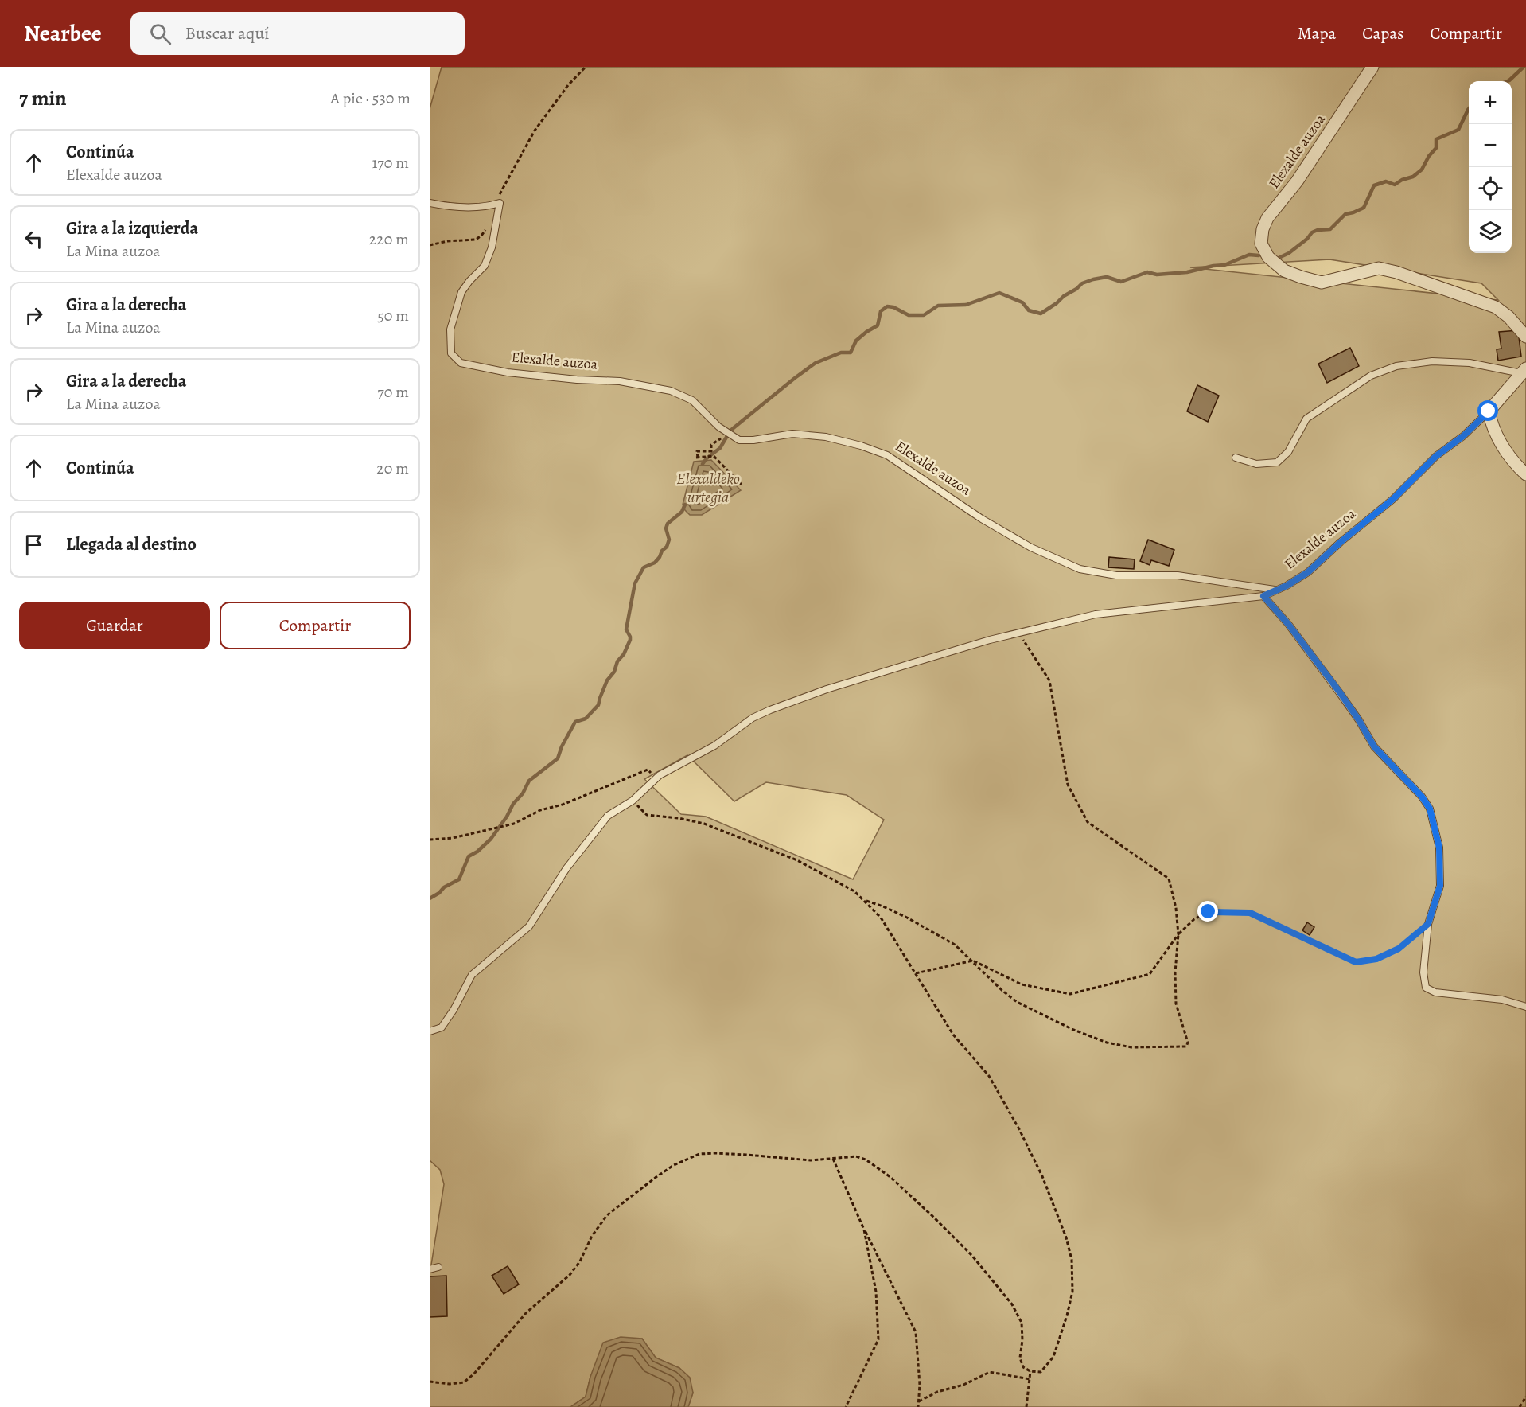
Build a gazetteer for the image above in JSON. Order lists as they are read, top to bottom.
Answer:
{
  "streets": {
    "street": ["Elexalde auzoa"]
  },
  "water": ["Elexaldeko urtegia"],
  "page": {
    "header": "Nearbee",
    "search": "Buscar aquí",
    "nav": ["Mapa", "Capas", "Compartir"],
    "heading": ["7 min", "A pie · 530 m"],
    "map_buttons": ["+", "−"],
    "list": [
      ["Continúa", "Elexalde auzoa", "170 m"],
      ["Gira a la izquierda", "La Mina auzoa", "220 m"],
      ["Gira a la derecha", "La Mina auzoa", "50 m"],
      ["Gira a la derecha", "La Mina auzoa", "70 m"],
      ["Continúa", "20 m"],
      "Llegada al destino"
    ],
    "buttons": ["Guardar", "Compartir"]
  }
}
